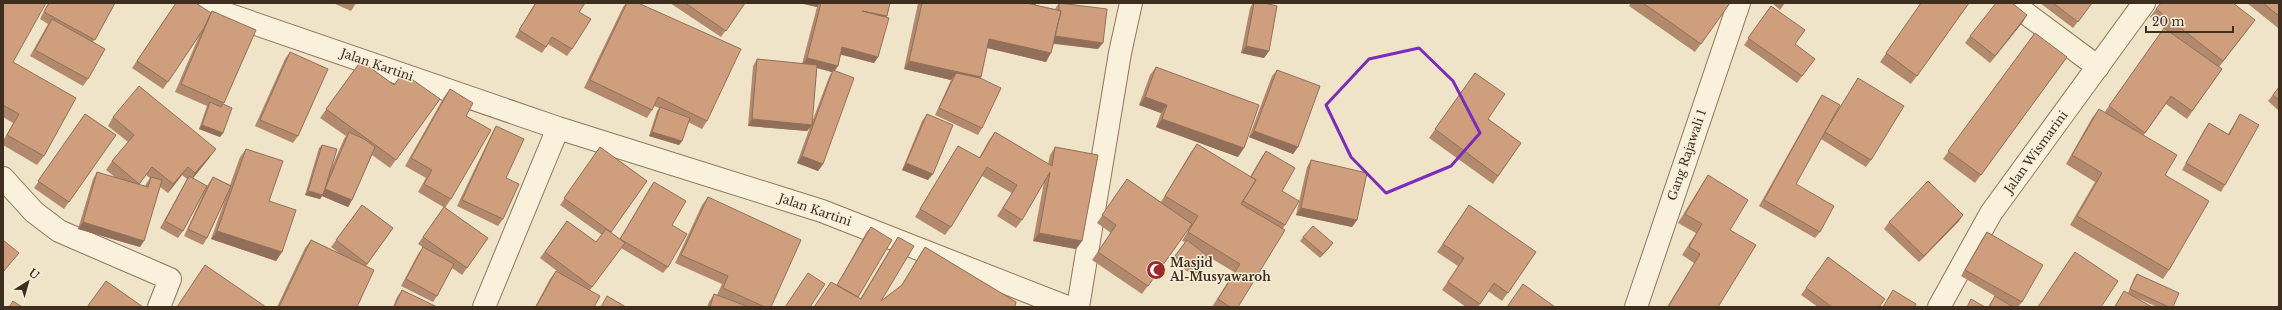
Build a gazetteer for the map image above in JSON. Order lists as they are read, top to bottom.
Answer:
{
  "streets": {
    "street": ["Jalan Kartini", "Jalan Wismarini", "Gang Rajawali 1"]
  },
  "places": {
    "mosque": ["Masjid Al-Musyawaroh"]
  },
  "scale_bar": "20 m",
  "north": "top right"
}
